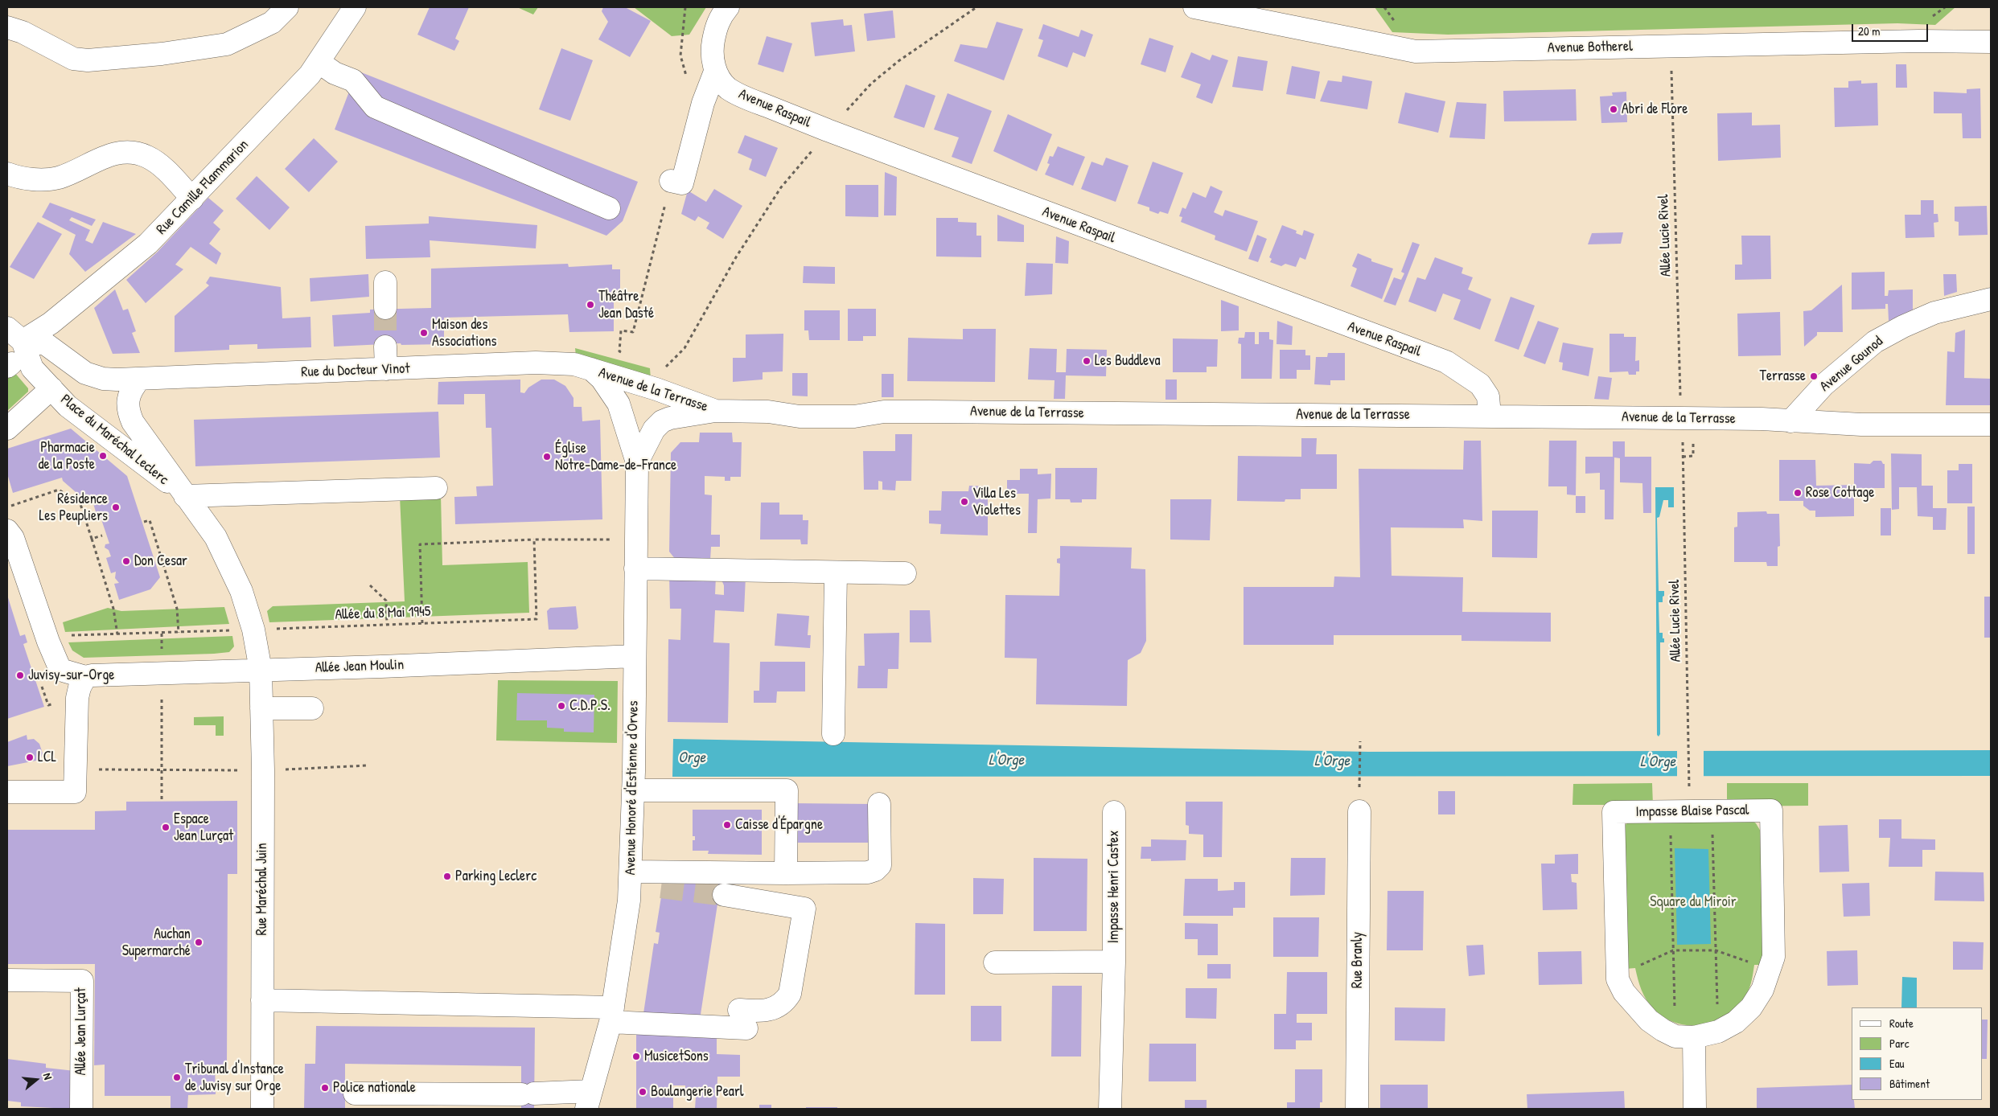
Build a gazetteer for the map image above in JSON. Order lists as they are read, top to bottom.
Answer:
{
  "streets": {
    "street": [
      "Avenue Botherel",
      "Avenue Raspail",
      "Rue Camille Flammarion",
      "Avenue Gounod",
      "Rue du Docteur Vinot",
      "Avenue de la Terrasse",
      "Place du Maréchal Leclerc",
      "Allée Jean Moulin",
      "Avenue Honoré d'Estienne d'Orves",
      "Impasse Blaise Pascal",
      "Impasse Henri Castex",
      "Rue Maréchal Juin",
      "Rue Branly",
      "Allée Jean Lurçat"
    ],
    "path": ["Allée Lucie Rivel", "Allée du 8 Mai 1945"]
  },
  "crossings": [
    ["Avenue Raspail", "Avenue de la Terrasse"],
    ["Rue Camille Flammarion", "Rue du Docteur Vinot"],
    ["Rue Camille Flammarion", "Place du Maréchal Leclerc"],
    ["Avenue Gounod", "Avenue de la Terrasse"],
    ["Rue du Docteur Vinot", "Avenue de la Terrasse"],
    ["Rue du Docteur Vinot", "Place du Maréchal Leclerc"],
    ["Avenue de la Terrasse", "Avenue Honoré d'Estienne d'Orves"],
    ["Place du Maréchal Leclerc", "Allée du 8 Mai 1945"],
    ["Place du Maréchal Leclerc", "Allée Jean Moulin"],
    ["Place du Maréchal Leclerc", "Rue Maréchal Juin"],
    ["Allée Jean Moulin", "Avenue Honoré d'Estienne d'Orves"],
    ["Allée Jean Moulin", "Rue Maréchal Juin"]
  ],
  "water": ["Orge", "L'Orge"],
  "parks": ["Square du Miroir"],
  "places": [
    "Abri de Flore",
    "Théâtre Jean Dasté",
    "Maison des Associations",
    "Les Buddleva",
    "Terrasse",
    "Pharmacie de la Poste",
    "Église Notre-Dame-de-France",
    "Rose Cottage",
    "Villa Les Violettes",
    "Résidence Les Peupliers",
    "Don Cesar",
    "Juvisy-sur-Orge",
    "C.D.P.S.",
    "LCL",
    "Caisse d'Épargne",
    "Espace Jean Lurçat",
    "Parking Leclerc",
    "Auchan Supermarché",
    "MusicetSons",
    "Tribunal d'Instance de Juvisy sur Orge",
    "Police nationale",
    "Boulangerie Pearl"
  ],
  "legend": [
    "Route",
    "Parc",
    "Eau",
    "Bâtiment"
  ],
  "scale_bar": "20 m",
  "north": "right"
}
